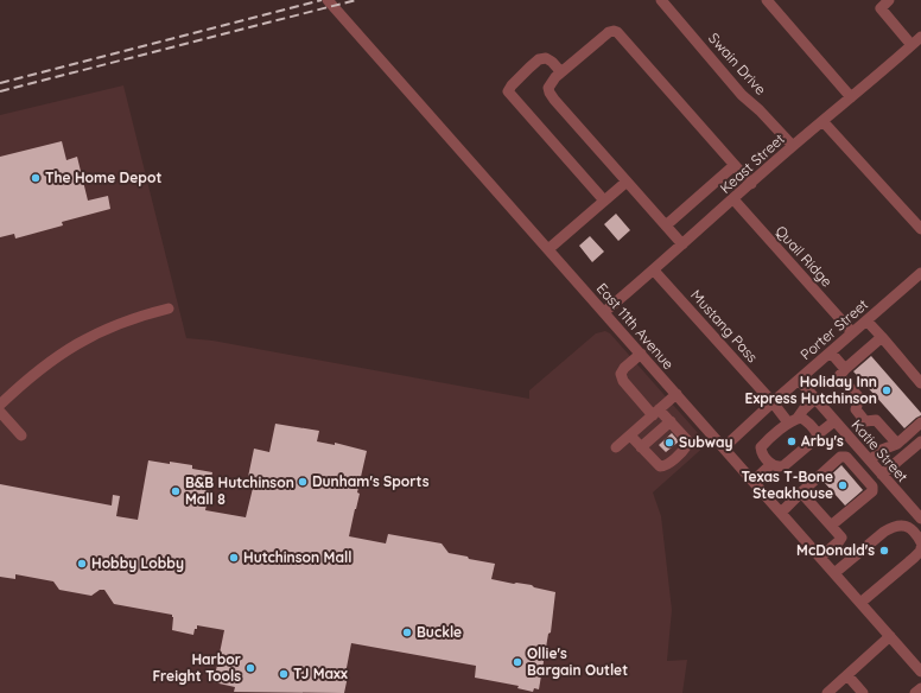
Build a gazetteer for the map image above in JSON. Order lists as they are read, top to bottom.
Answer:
{
  "streets": {
    "street": [
      "Swain Drive",
      "Keast Street",
      "Quail Ridge",
      "East 11th Avenue",
      "Mustang Pass",
      "Porter Street",
      "Katie Street"
    ]
  },
  "crossings": [
    ["Swain Drive", "Keast Street"],
    ["Keast Street", "Quail Ridge"],
    ["Keast Street", "East 11th Avenue"],
    ["Keast Street", "Mustang Pass"],
    ["Quail Ridge", "Porter Street"],
    ["East 11th Avenue", "Porter Street"],
    ["Mustang Pass", "Porter Street"],
    ["Porter Street", "Katie Street"]
  ],
  "places": [
    "The Home Depot",
    "Holiday Inn Express Hutchinson",
    "Arby's",
    "Subway",
    "Dunham's Sports",
    "Texas T-Bone Steakhouse",
    "B&B Hutchinson Mall 8",
    "McDonald's",
    "Hutchinson Mall",
    "Hobby Lobby",
    "Buckle",
    "Ollie's Bargain Outlet",
    "Harbor Freight Tools",
    "TJ Maxx"
  ]
}
